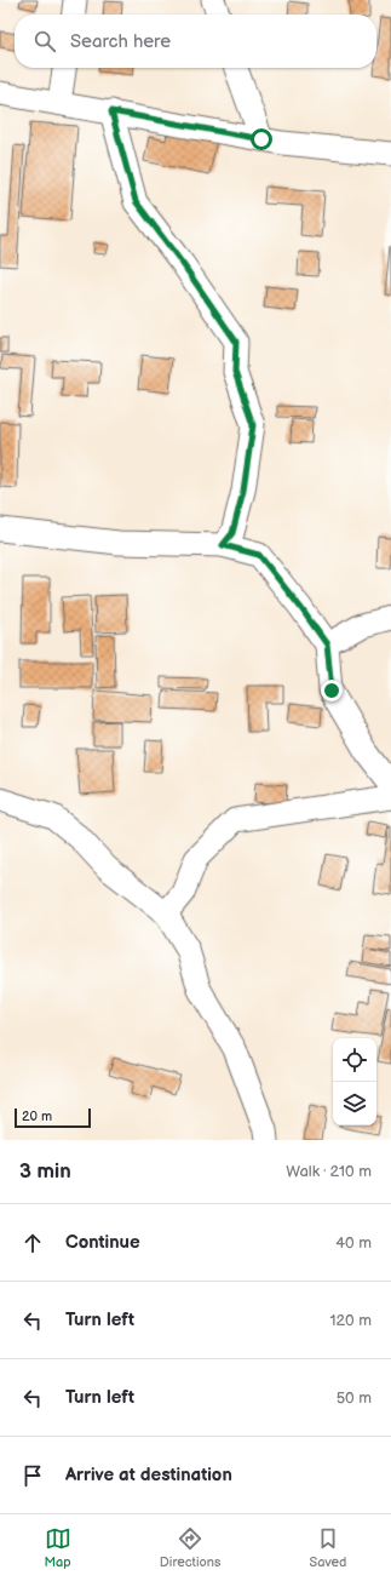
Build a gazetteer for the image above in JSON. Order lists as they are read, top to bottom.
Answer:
{
  "scale_bar": "20 m",
  "page": {
    "search": "Search here",
    "scale": "20 m",
    "heading": ["3 min", "Walk · 210 m"],
    "list": [
      ["Continue", "40 m"],
      ["Turn left", "120 m"],
      ["Turn left", "50 m"],
      "Arrive at destination"
    ],
    "nav": ["Map", "Directions", "Saved"]
  }
}
